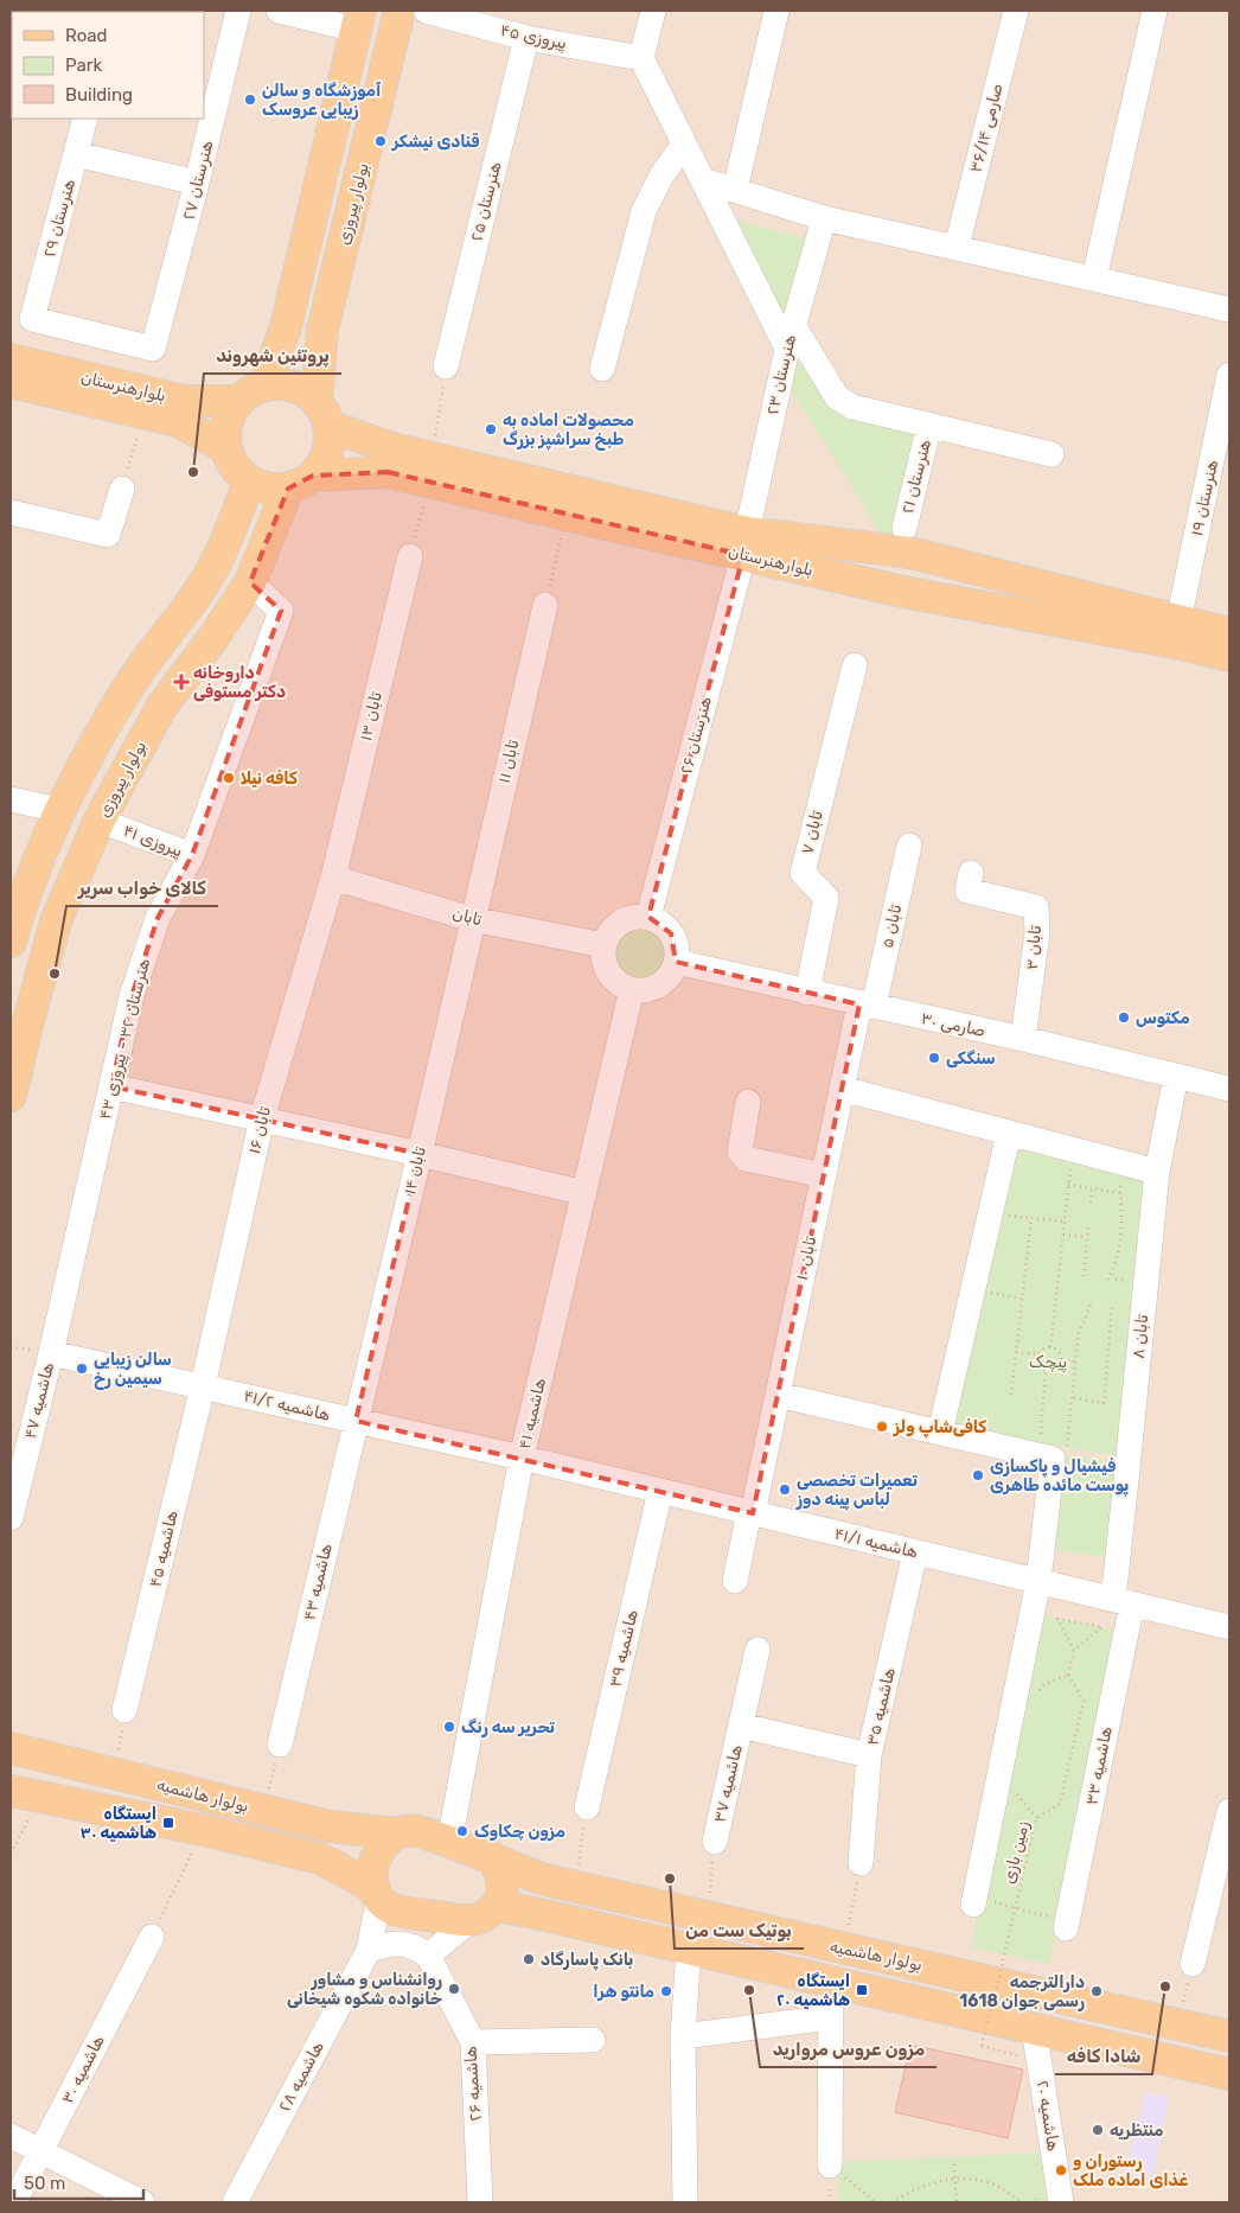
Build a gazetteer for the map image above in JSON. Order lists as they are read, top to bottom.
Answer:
{
  "streets": {
    "main road": ["بولوار پیروزی", "بلوارهنرستان", "بولوار هاشمیه"],
    "street": [
      "پیروزی ۴۵",
      "صارمی ۳۶/۱۴",
      "هنرستان ۲۷",
      "هنرستان ۲۵",
      "هنرستان ۲۹",
      "هنرستان ۲۳",
      "هنرستان ۲۱",
      "هنرستان ۱۹",
      "تابان ۱۳",
      "هنرستان ۲۶",
      "تابان ۱۱",
      "تابان ۷",
      "پیروزی ۴۱",
      "تابان",
      "تابان ۵",
      "تابان ۳",
      "صارمی ۳۰",
      "هنرستان ۳۲ - پیروزی ۴۳",
      "تابان ۱۶",
      "تابان ۱۴",
      "تابان ۱۰",
      "تابان ۸",
      "هاشمیه ۴۷",
      "هاشمیه ۴۱/۲",
      "هاشمیه ۴۱",
      "هاشمیه ۴۱/۱",
      "هاشمیه ۴۵",
      "هاشمیه ۴۳",
      "هاشمیه ۳۹",
      "هاشمیه ۳۵",
      "هاشمیه ۳۳",
      "هاشمیه ۳۷",
      "هاشمیه ۳۰",
      "هاشمیه ۲۸",
      "هاشمیه ۲۶",
      "هاشمیه ۲۰"
    ],
    "path": ["زمین بازی"]
  },
  "crossings": [
    ["پیروزی ۴۵", "هنرستان ۲۵"],
    ["هنرستان ۲۷", "هنرستان ۲۹"],
    ["بولوار پیروزی", "بلوارهنرستان"],
    ["بولوار پیروزی", "هنرستان ۳۲ - پیروزی ۴۳"],
    ["هنرستان ۲۳", "بلوارهنرستان"],
    ["هنرستان ۲۳", "هنرستان ۲۶"],
    ["بلوارهنرستان", "هنرستان ۲۱"],
    ["بلوارهنرستان", "هنرستان ۱۹"],
    ["بلوارهنرستان", "هنرستان ۲۶"],
    ["تابان ۱۳", "تابان"],
    ["تابان ۱۳", "تابان ۱۶"],
    ["هنرستان ۲۶", "تابان"],
    ["هنرستان ۲۶", "صارمی ۳۰"],
    ["هنرستان ۲۶", "هاشمیه ۴۱"],
    ["تابان ۱۱", "تابان"],
    ["تابان ۱۱", "تابان ۱۴"],
    ["تابان ۷", "صارمی ۳۰"],
    ["پیروزی ۴۱", "هنرستان ۳۲ - پیروزی ۴۳"],
    ["تابان", "صارمی ۳۰"],
    ["تابان", "تابان ۱۶"],
    ["تابان", "تابان ۱۴"],
    ["تابان", "هاشمیه ۴۱"],
    ["تابان ۵", "صارمی ۳۰"],
    ["تابان ۵", "تابان ۱۰"],
    ["تابان ۳", "صارمی ۳۰"],
    ["صارمی ۳۰", "تابان ۱۰"],
    ["صارمی ۳۰", "تابان ۸"],
    ["صارمی ۳۰", "هاشمیه ۴۱"],
    ["هنرستان ۳۲ - پیروزی ۴۳", "هاشمیه ۴۷"],
    ["هنرستان ۳۲ - پیروزی ۴۳", "هاشمیه ۴۱/۲"],
    ["تابان ۱۶", "هاشمیه ۴۱/۲"],
    ["تابان ۱۶", "هاشمیه ۴۵"],
    ["تابان ۱۴", "هاشمیه ۴۱/۲"],
    ["تابان ۱۴", "هاشمیه ۴۳"],
    ["تابان ۱۰", "هاشمیه ۴۱/۱"],
    ["تابان ۸", "هاشمیه ۴۱/۱"],
    ["تابان ۸", "هاشمیه ۳۳"],
    ["هاشمیه ۴۷", "هاشمیه ۴۱/۲"],
    ["هاشمیه ۴۱/۲", "هاشمیه ۴۱"],
    ["هاشمیه ۴۱/۲", "هاشمیه ۴۱/۱"],
    ["هاشمیه ۴۱/۲", "هاشمیه ۴۵"],
    ["هاشمیه ۴۱/۲", "هاشمیه ۴۳"],
    ["هاشمیه ۴۱", "هاشمیه ۴۱/۱"],
    ["هاشمیه ۴۱", "بولوار هاشمیه"],
    ["هاشمیه ۴۱", "هاشمیه ۲۸"],
    ["هاشمیه ۴۱/۱", "هاشمیه ۳۹"],
    ["هاشمیه ۴۱/۱", "هاشمیه ۳۵"],
    ["هاشمیه ۴۱/۱", "هاشمیه ۳۳"],
    ["بولوار هاشمیه", "زمین بازی"],
    ["بولوار هاشمیه", "هاشمیه ۲۸"],
    ["زمین بازی", "هاشمیه ۲۰"]
  ],
  "parks": ["پیچک"],
  "places": {
    "other": [
      "آموزشگاه و سالن زیبایی عروسک",
      "قنادی نیشکر",
      "محصولات اماده به طبخ سراشپز بزرگ",
      "پروتئین شهروند",
      "کافه نیلا",
      "کالای خواب سریر",
      "مکتوس",
      "سنگکی",
      "سالن زیبایی سیمین رخ",
      "کافی‌شاپ ولز",
      "فیشیال و پاکسازی پوست مائده طاهری",
      "تعمیرات تخصصی لباس پینه دوز",
      "تحریر سه رنگ",
      "مزون چکاوک",
      "بوتیک ست من",
      "بانک پاسارگاد",
      "شادا کافه",
      "روانشناس و مشاور خانواده شکوه شیخانی",
      "مزون عروس مروارید",
      "مانتو هرا",
      "دارالترجمه رسمی جوان 1618",
      "منتظریه",
      "رستوران و غذای اماده ملک"
    ],
    "health": ["داروخانه دکتر مستوفی"],
    "transit": ["ایستگاه هاشمیه ۳۰", "ایستگاه هاشمیه ۲۰"]
  },
  "legend": ["Road", "Park", "Building"],
  "scale_bar": "50 m"
}
